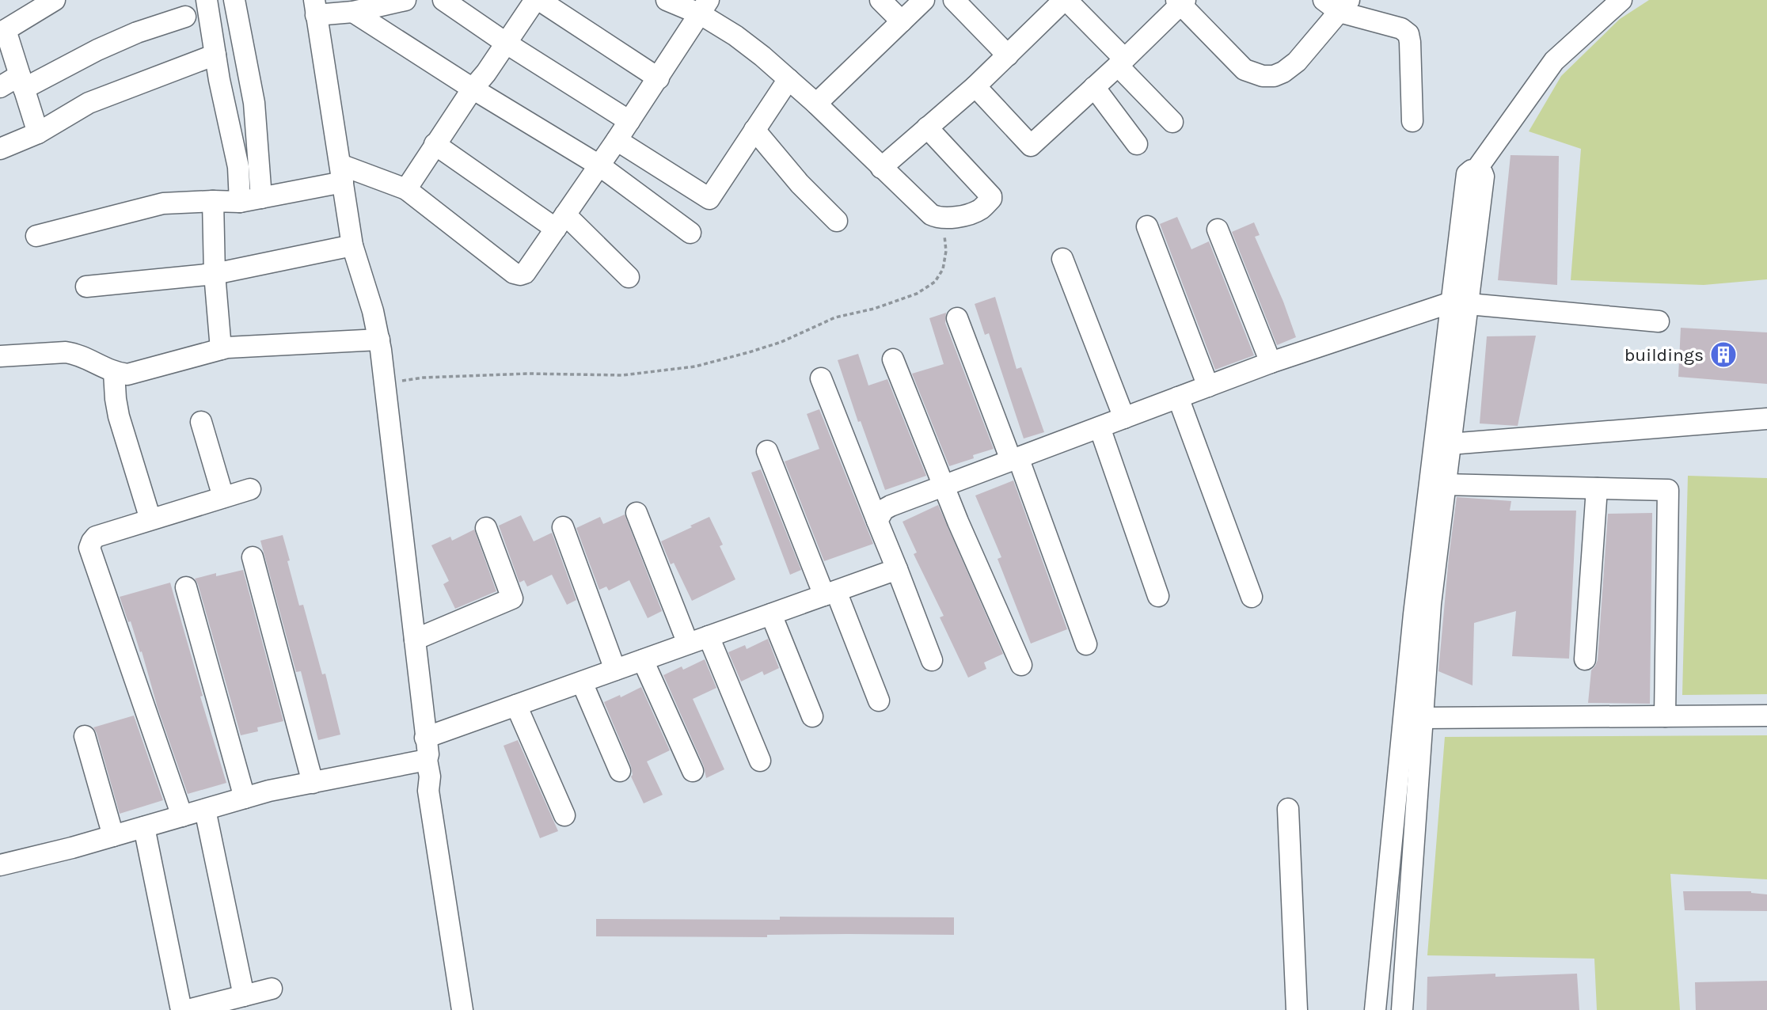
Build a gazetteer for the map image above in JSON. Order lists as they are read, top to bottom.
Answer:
{
  "places": {
    "building": ["buildings"]
  }
}
